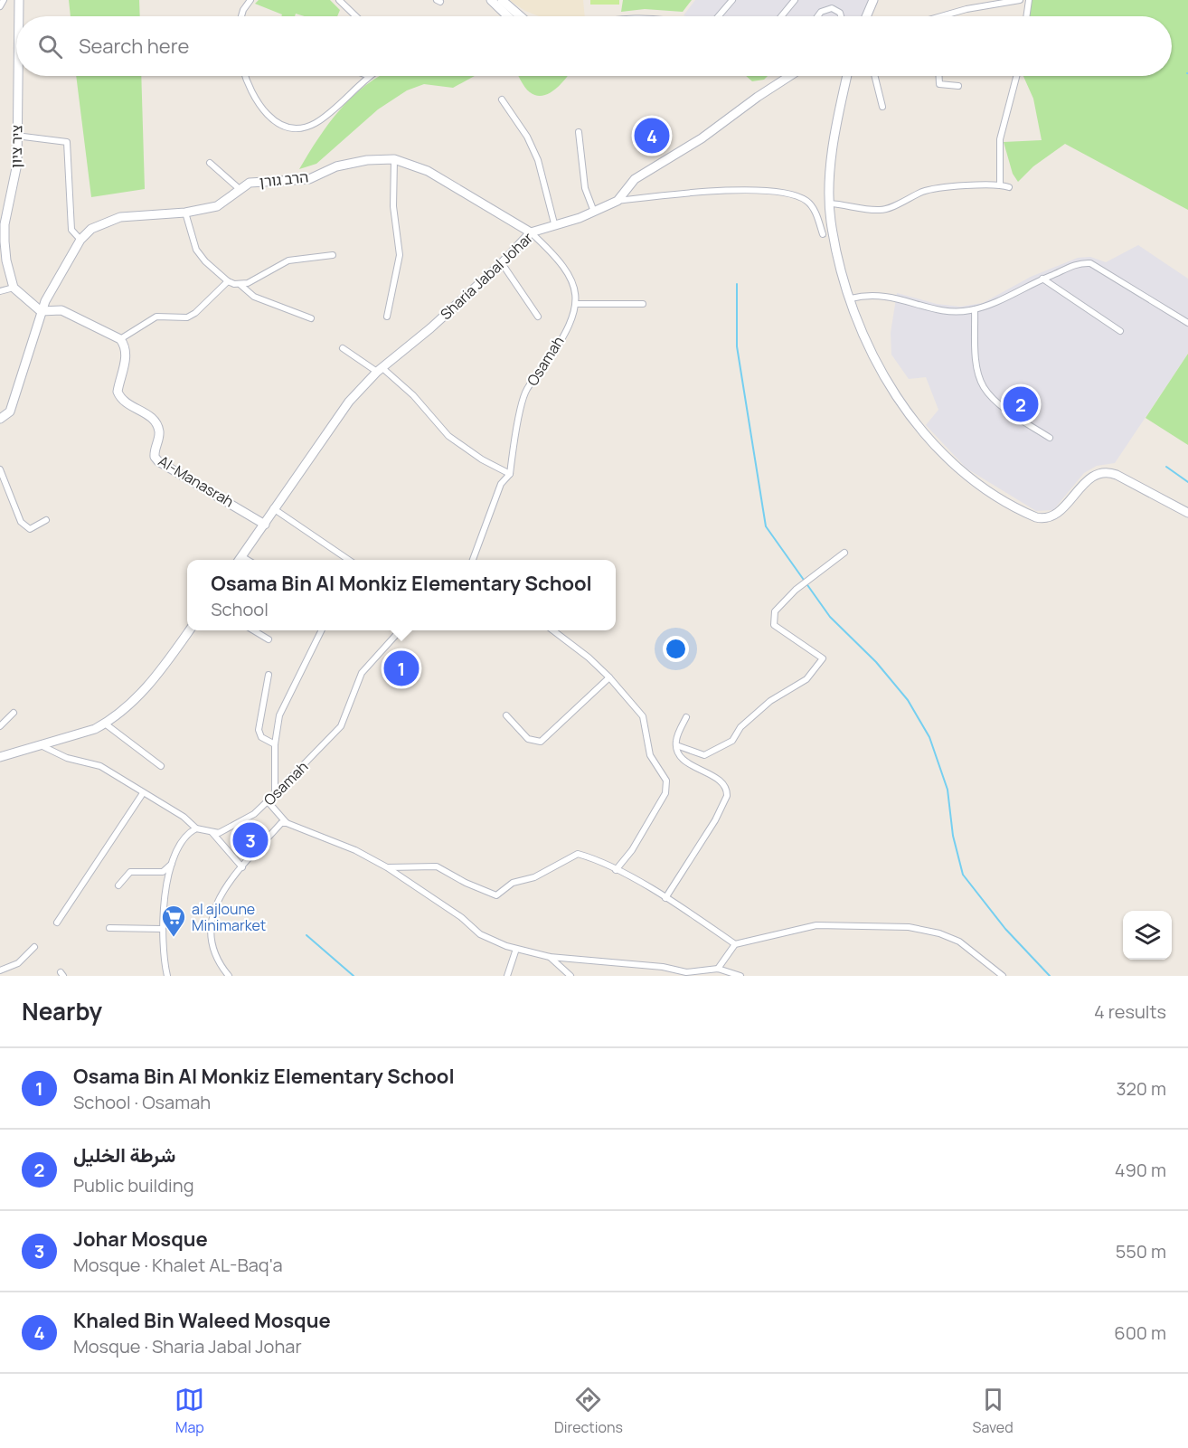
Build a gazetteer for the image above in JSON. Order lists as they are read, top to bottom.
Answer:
{
  "streets": {
    "street": [
      "ציר ציון",
      "הרב גורן",
      "Sharia Jabal Johar",
      "Osamah",
      "Al-Manasrah"
    ]
  },
  "crossings": [
    ["הרב גורן", "Sharia Jabal Johar"],
    ["Sharia Jabal Johar", "Al-Manasrah"]
  ],
  "places": {
    "supermarket": ["al ajloune Minimarket"]
  },
  "page": {
    "search": "Search here",
    "pins": [
      "4",
      "2",
      "1",
      "3"
    ],
    "popup": ["Osama Bin Al Monkiz Elementary School", "School"],
    "heading": ["Nearby", "4 results"],
    "list": [
      {
        "mark": "1",
        "name": "Osama Bin Al Monkiz Elementary School",
        "note": "School · Osamah",
        "value": "320 m"
      },
      {
        "mark": "2",
        "name": "شرطة الخليل",
        "note": "Public building",
        "value": "490 m"
      },
      {
        "mark": "3",
        "name": "Johar Mosque",
        "note": "Mosque · Khalet AL-Baq'a",
        "value": "550 m"
      },
      {
        "mark": "4",
        "name": "Khaled Bin Waleed Mosque",
        "note": "Mosque · Sharia Jabal Johar",
        "value": "600 m"
      }
    ],
    "nav": ["Map", "Directions", "Saved"]
  }
}
